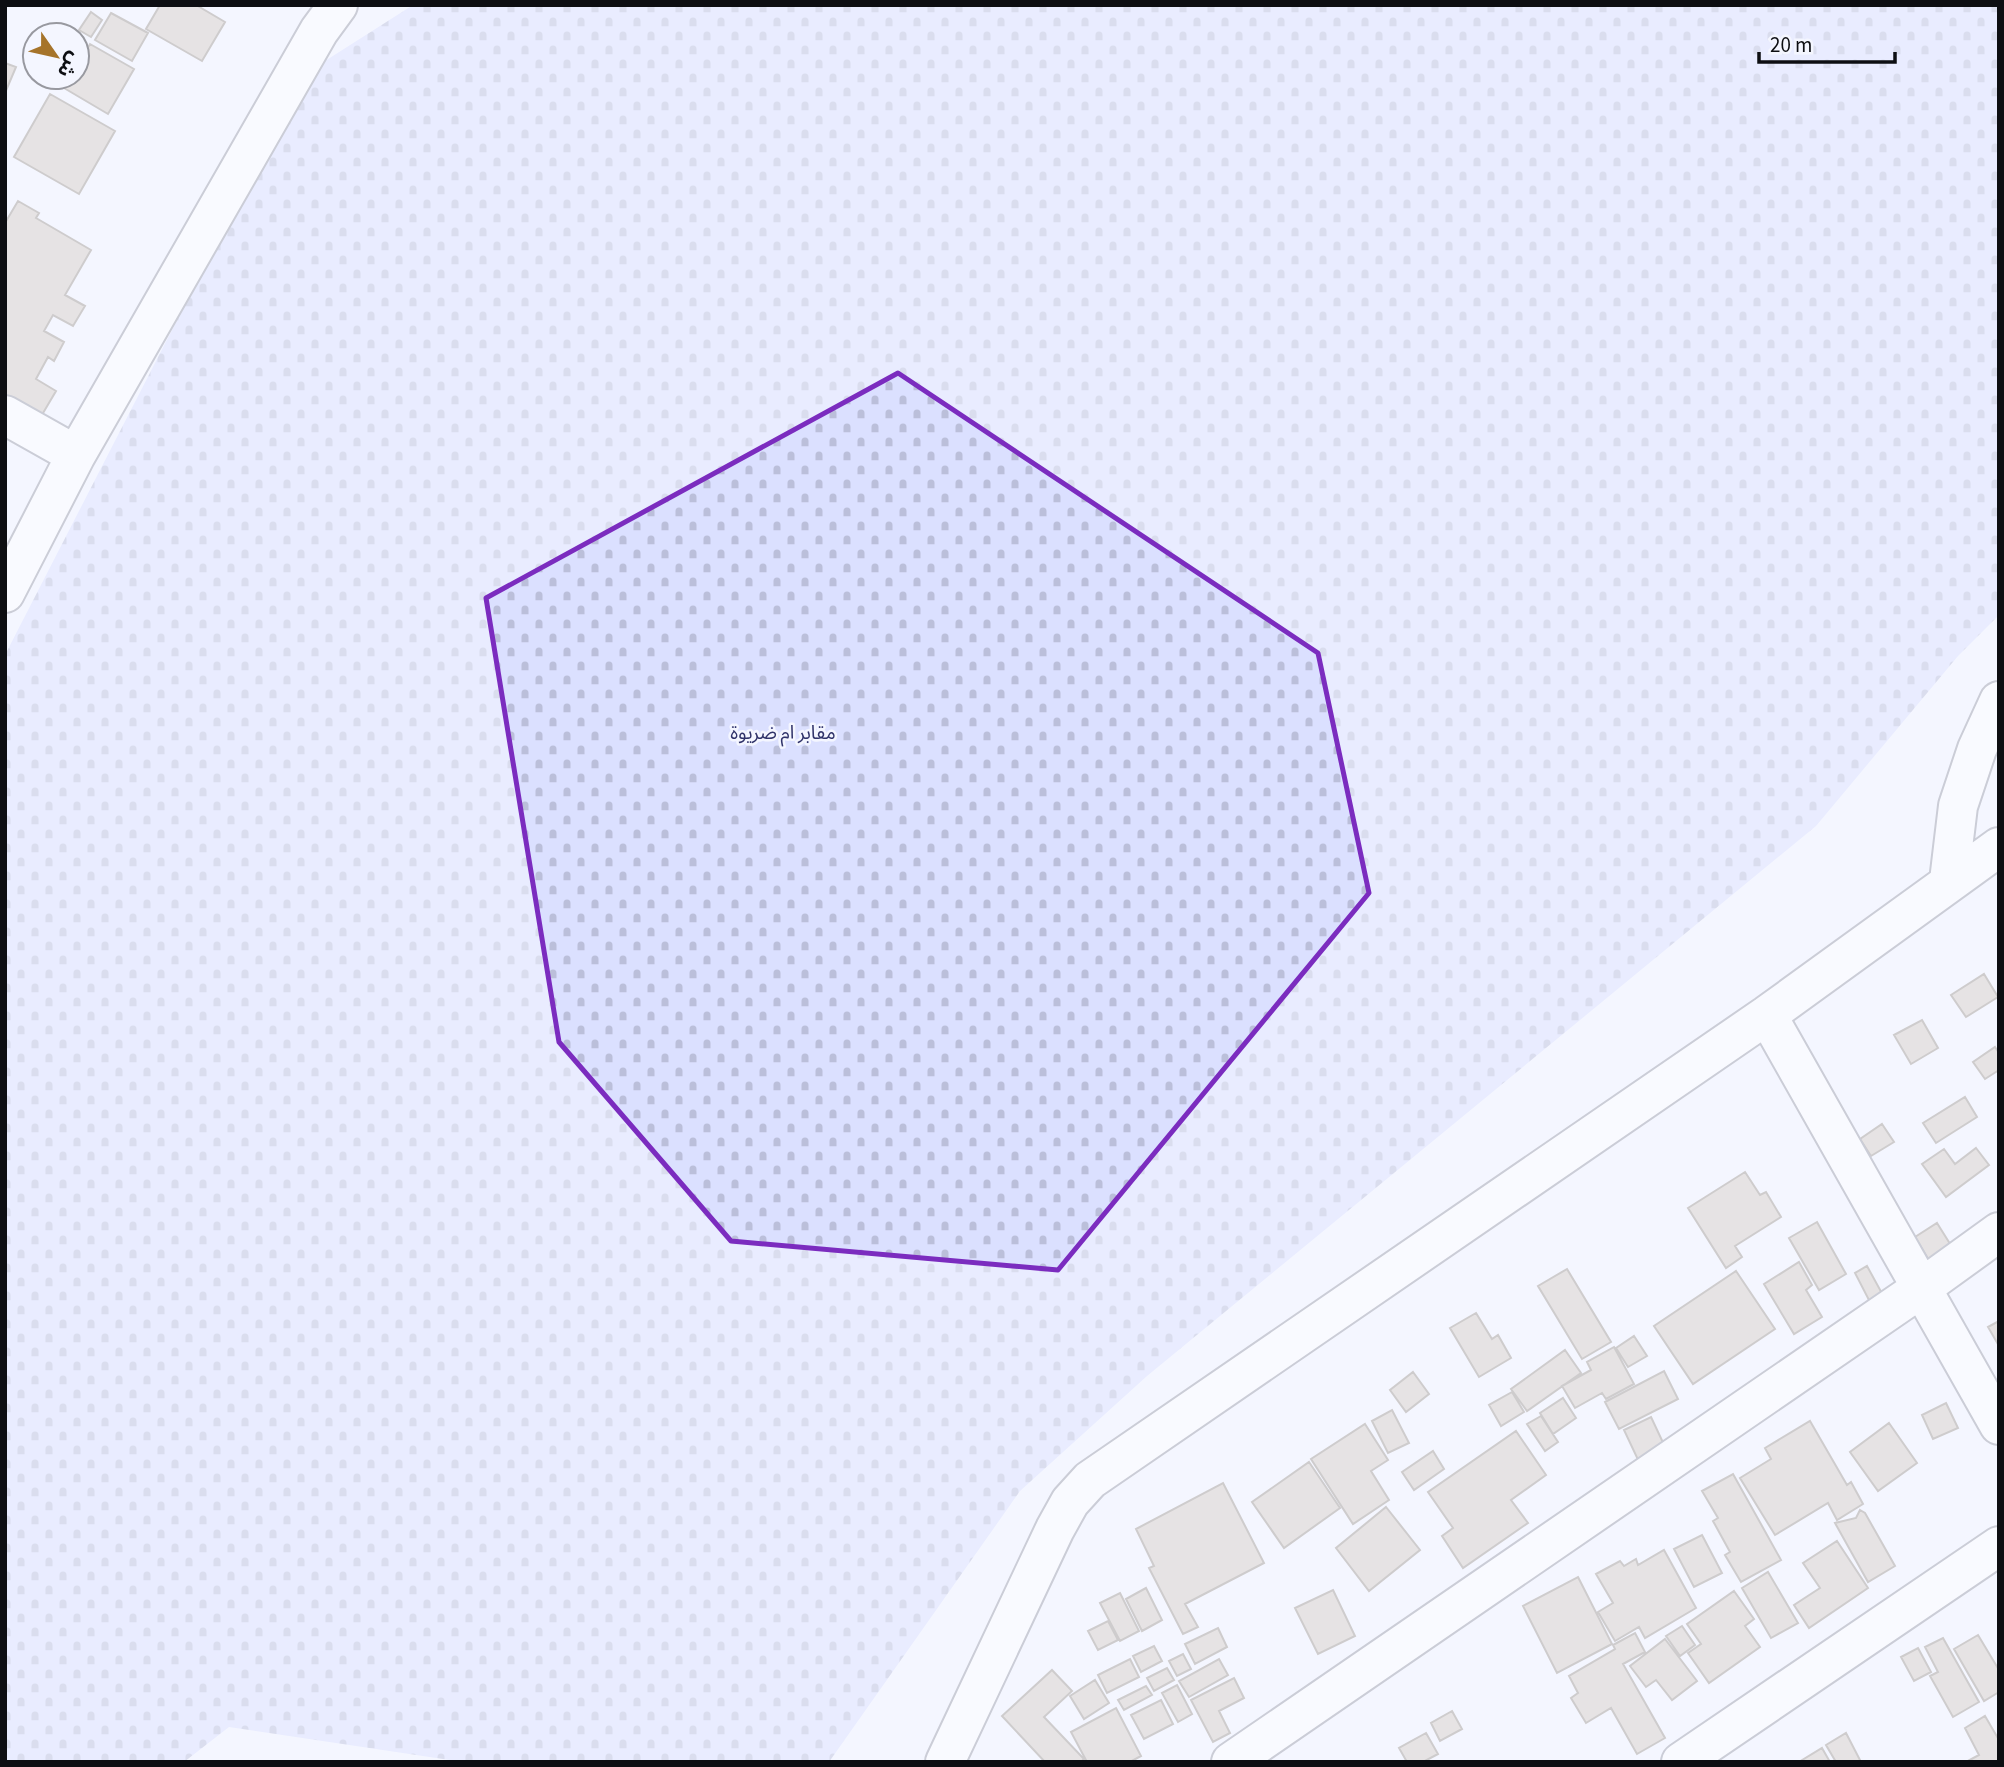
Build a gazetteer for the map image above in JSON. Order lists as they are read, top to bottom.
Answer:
{
  "parks": ["مقابر ام ضريوة"],
  "scale_bar": "20 m",
  "north": "bottom right"
}
